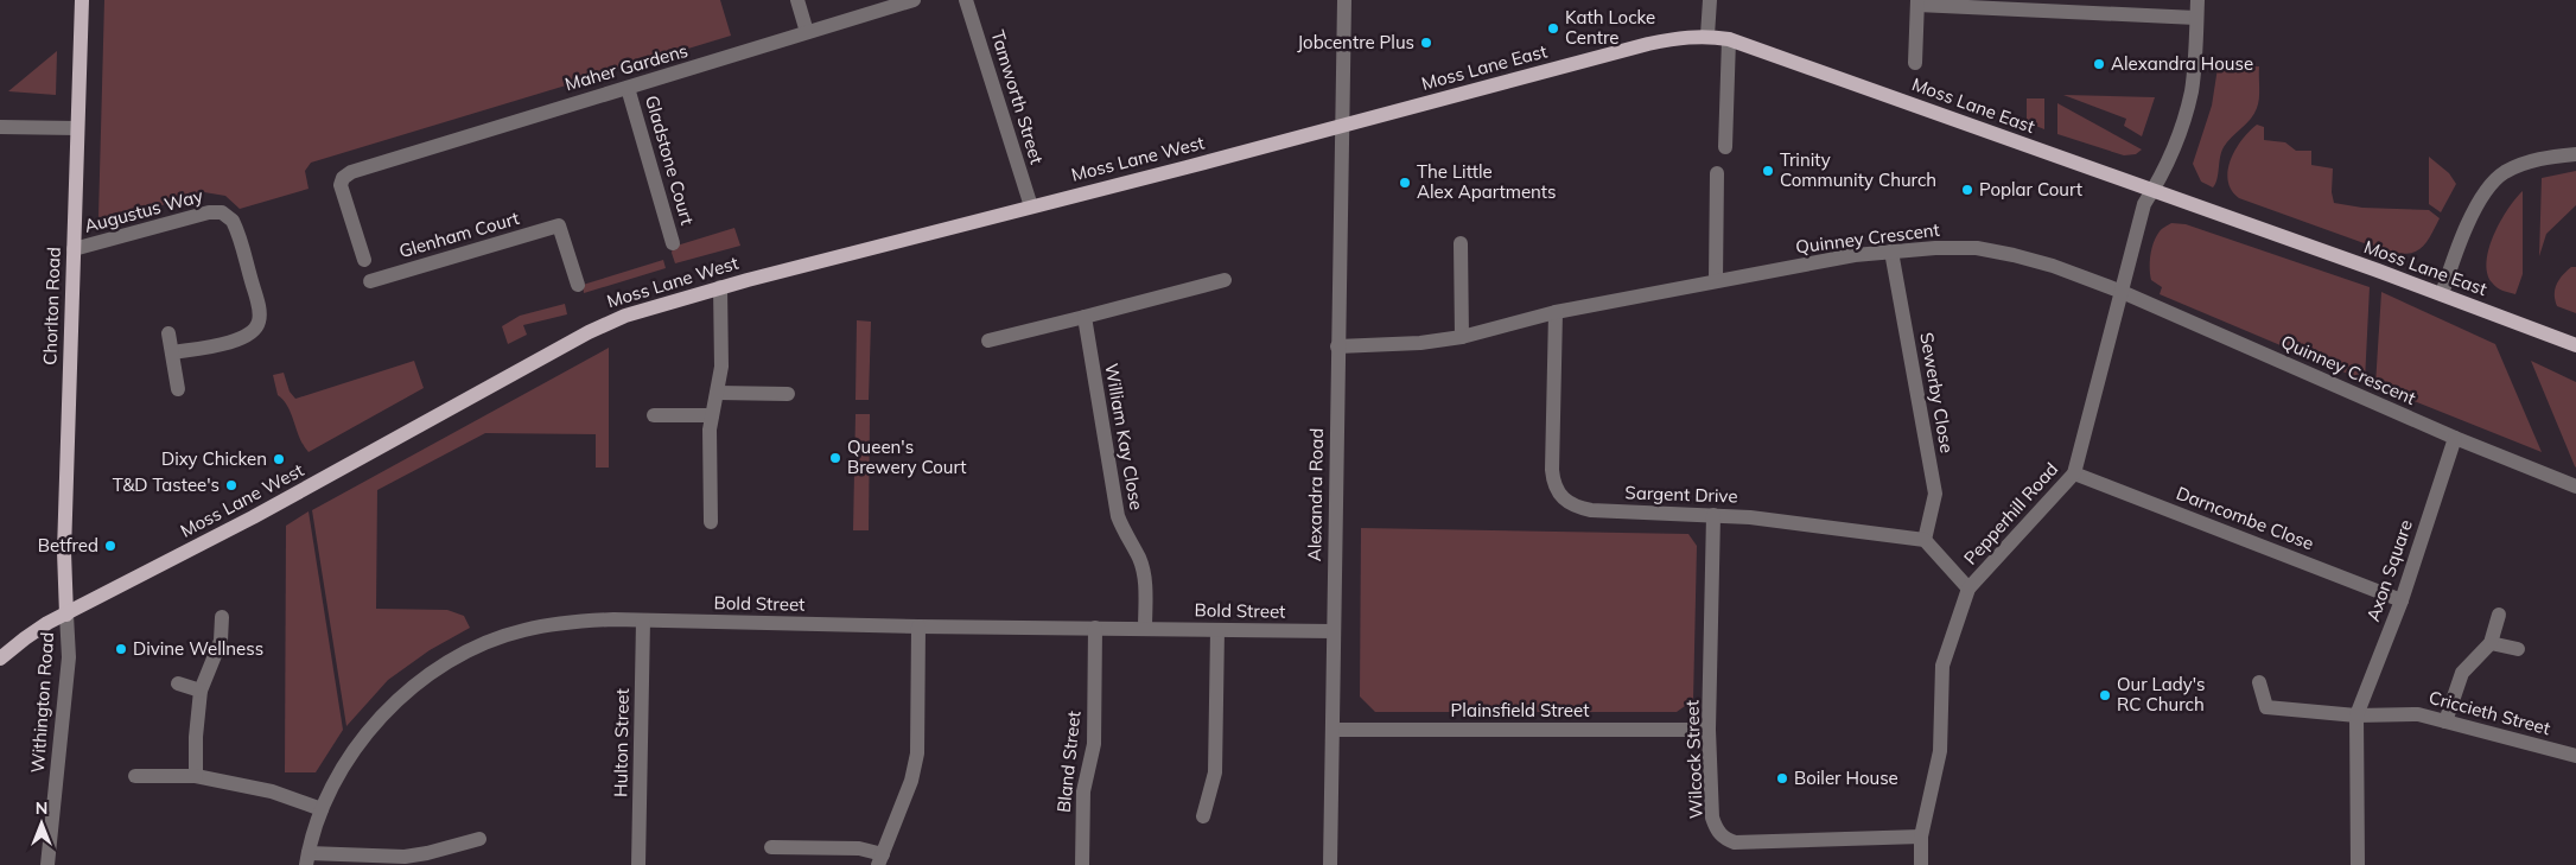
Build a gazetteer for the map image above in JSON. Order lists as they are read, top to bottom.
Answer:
{
  "streets": {
    "main road": ["Moss Lane East", "Moss Lane West", "Chorlton Road"],
    "street": [
      "Maher Gardens",
      "Tamworth Street",
      "Gladstone Court",
      "Augustus Way",
      "Glenham Court",
      "Quinney Crescent",
      "Sewerby Close",
      "William Kay Close",
      "Alexandra Road",
      "Sargent Drive",
      "Pepperhill Road",
      "Darncombe Close",
      "Axon Square",
      "Bold Street",
      "Withington Road",
      "Plainsfield Street",
      "Criccieth Street",
      "Hulton Street",
      "Wilcock Street",
      "Bland Street"
    ]
  },
  "crossings": [
    ["Maher Gardens", "Gladstone Court"],
    ["Moss Lane East", "Moss Lane West"],
    ["Moss Lane East", "Alexandra Road"],
    ["Moss Lane East", "Pepperhill Road"],
    ["Tamworth Street", "Moss Lane West"],
    ["Moss Lane West", "Chorlton Road"],
    ["Moss Lane West", "Alexandra Road"],
    ["Moss Lane West", "Withington Road"],
    ["Augustus Way", "Chorlton Road"],
    ["Quinney Crescent", "Sewerby Close"],
    ["Quinney Crescent", "Alexandra Road"],
    ["Quinney Crescent", "Sargent Drive"],
    ["Quinney Crescent", "Pepperhill Road"],
    ["Quinney Crescent", "Axon Square"],
    ["Chorlton Road", "Withington Road"],
    ["Sewerby Close", "Sargent Drive"],
    ["William Kay Close", "Bold Street"],
    ["Alexandra Road", "Bold Street"],
    ["Alexandra Road", "Plainsfield Street"],
    ["Sargent Drive", "Wilcock Street"],
    ["Pepperhill Road", "Darncombe Close"],
    ["Pepperhill Road", "Wilcock Street"],
    ["Darncombe Close", "Axon Square"],
    ["Axon Square", "Criccieth Street"],
    ["Bold Street", "Hulton Street"],
    ["Bold Street", "Bland Street"],
    ["Plainsfield Street", "Wilcock Street"]
  ],
  "places": [
    "Kath Locke Centre",
    "Jobcentre Plus",
    "Alexandra House",
    "Trinity Community Church",
    "The Little Alex Apartments",
    "Poplar Court",
    "Queen's Brewery Court",
    "Dixy Chicken",
    "T&D Tastee's",
    "Betfred",
    "Divine Wellness",
    "Our Lady's RC Church",
    "Boiler House"
  ],
  "north": "top"
}
